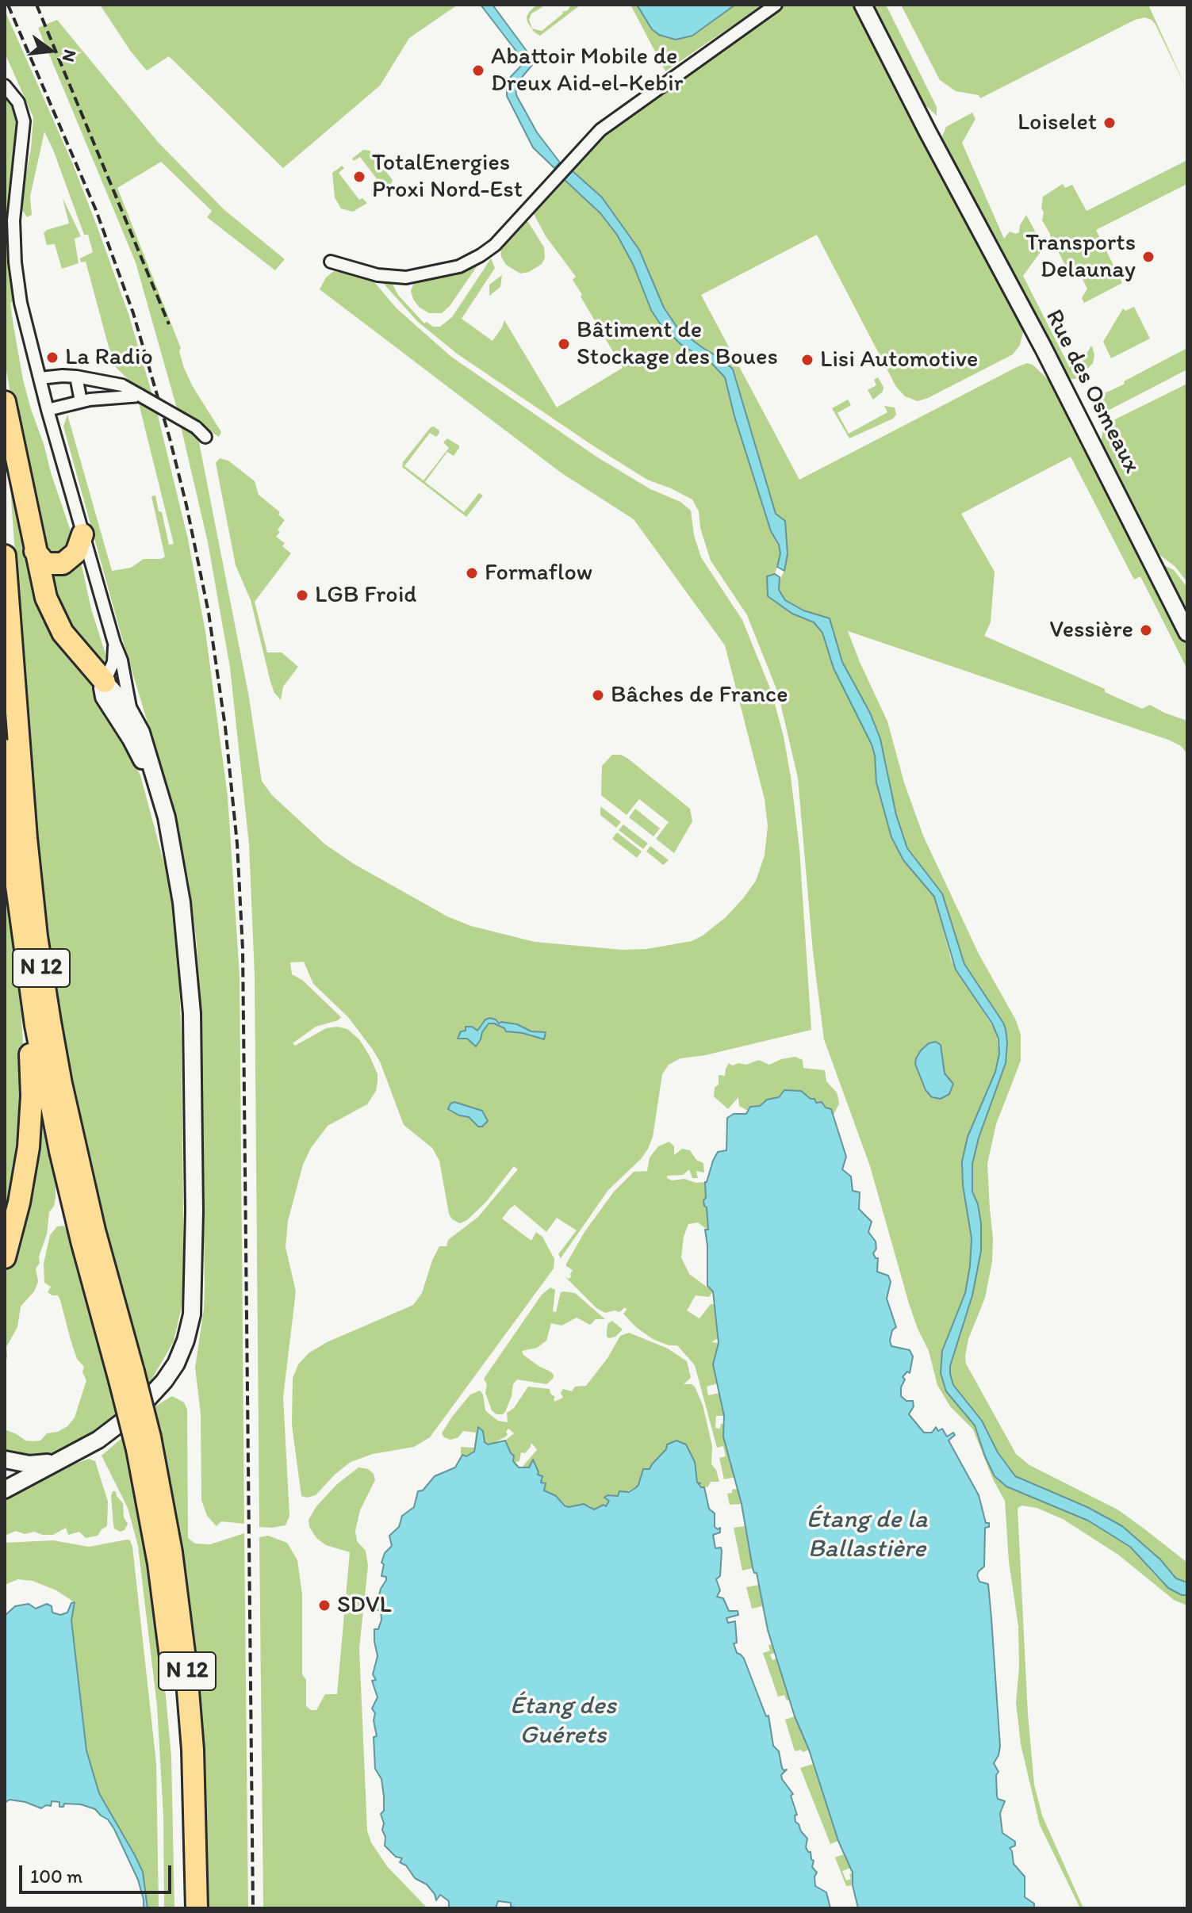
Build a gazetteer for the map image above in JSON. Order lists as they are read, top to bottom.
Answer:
{
  "streets": {
    "highway": ["N 12"],
    "street": ["Rue des Osmeaux"]
  },
  "water": ["Étang de la Ballastière", "Étang des Guérets"],
  "places": [
    "Abattoir Mobile de Dreux Aid-el-Kebir",
    "Loiselet",
    "TotalEnergies Proxi Nord-Est",
    "Transports Delaunay",
    "Bâtiment de Stockage des Boues",
    "La Radio",
    "Lisi Automotive",
    "Formaflow",
    "LGB Froid",
    "Vessière",
    "Bâches de France",
    "SDVL"
  ],
  "scale_bar": "100 m",
  "north": "right"
}
